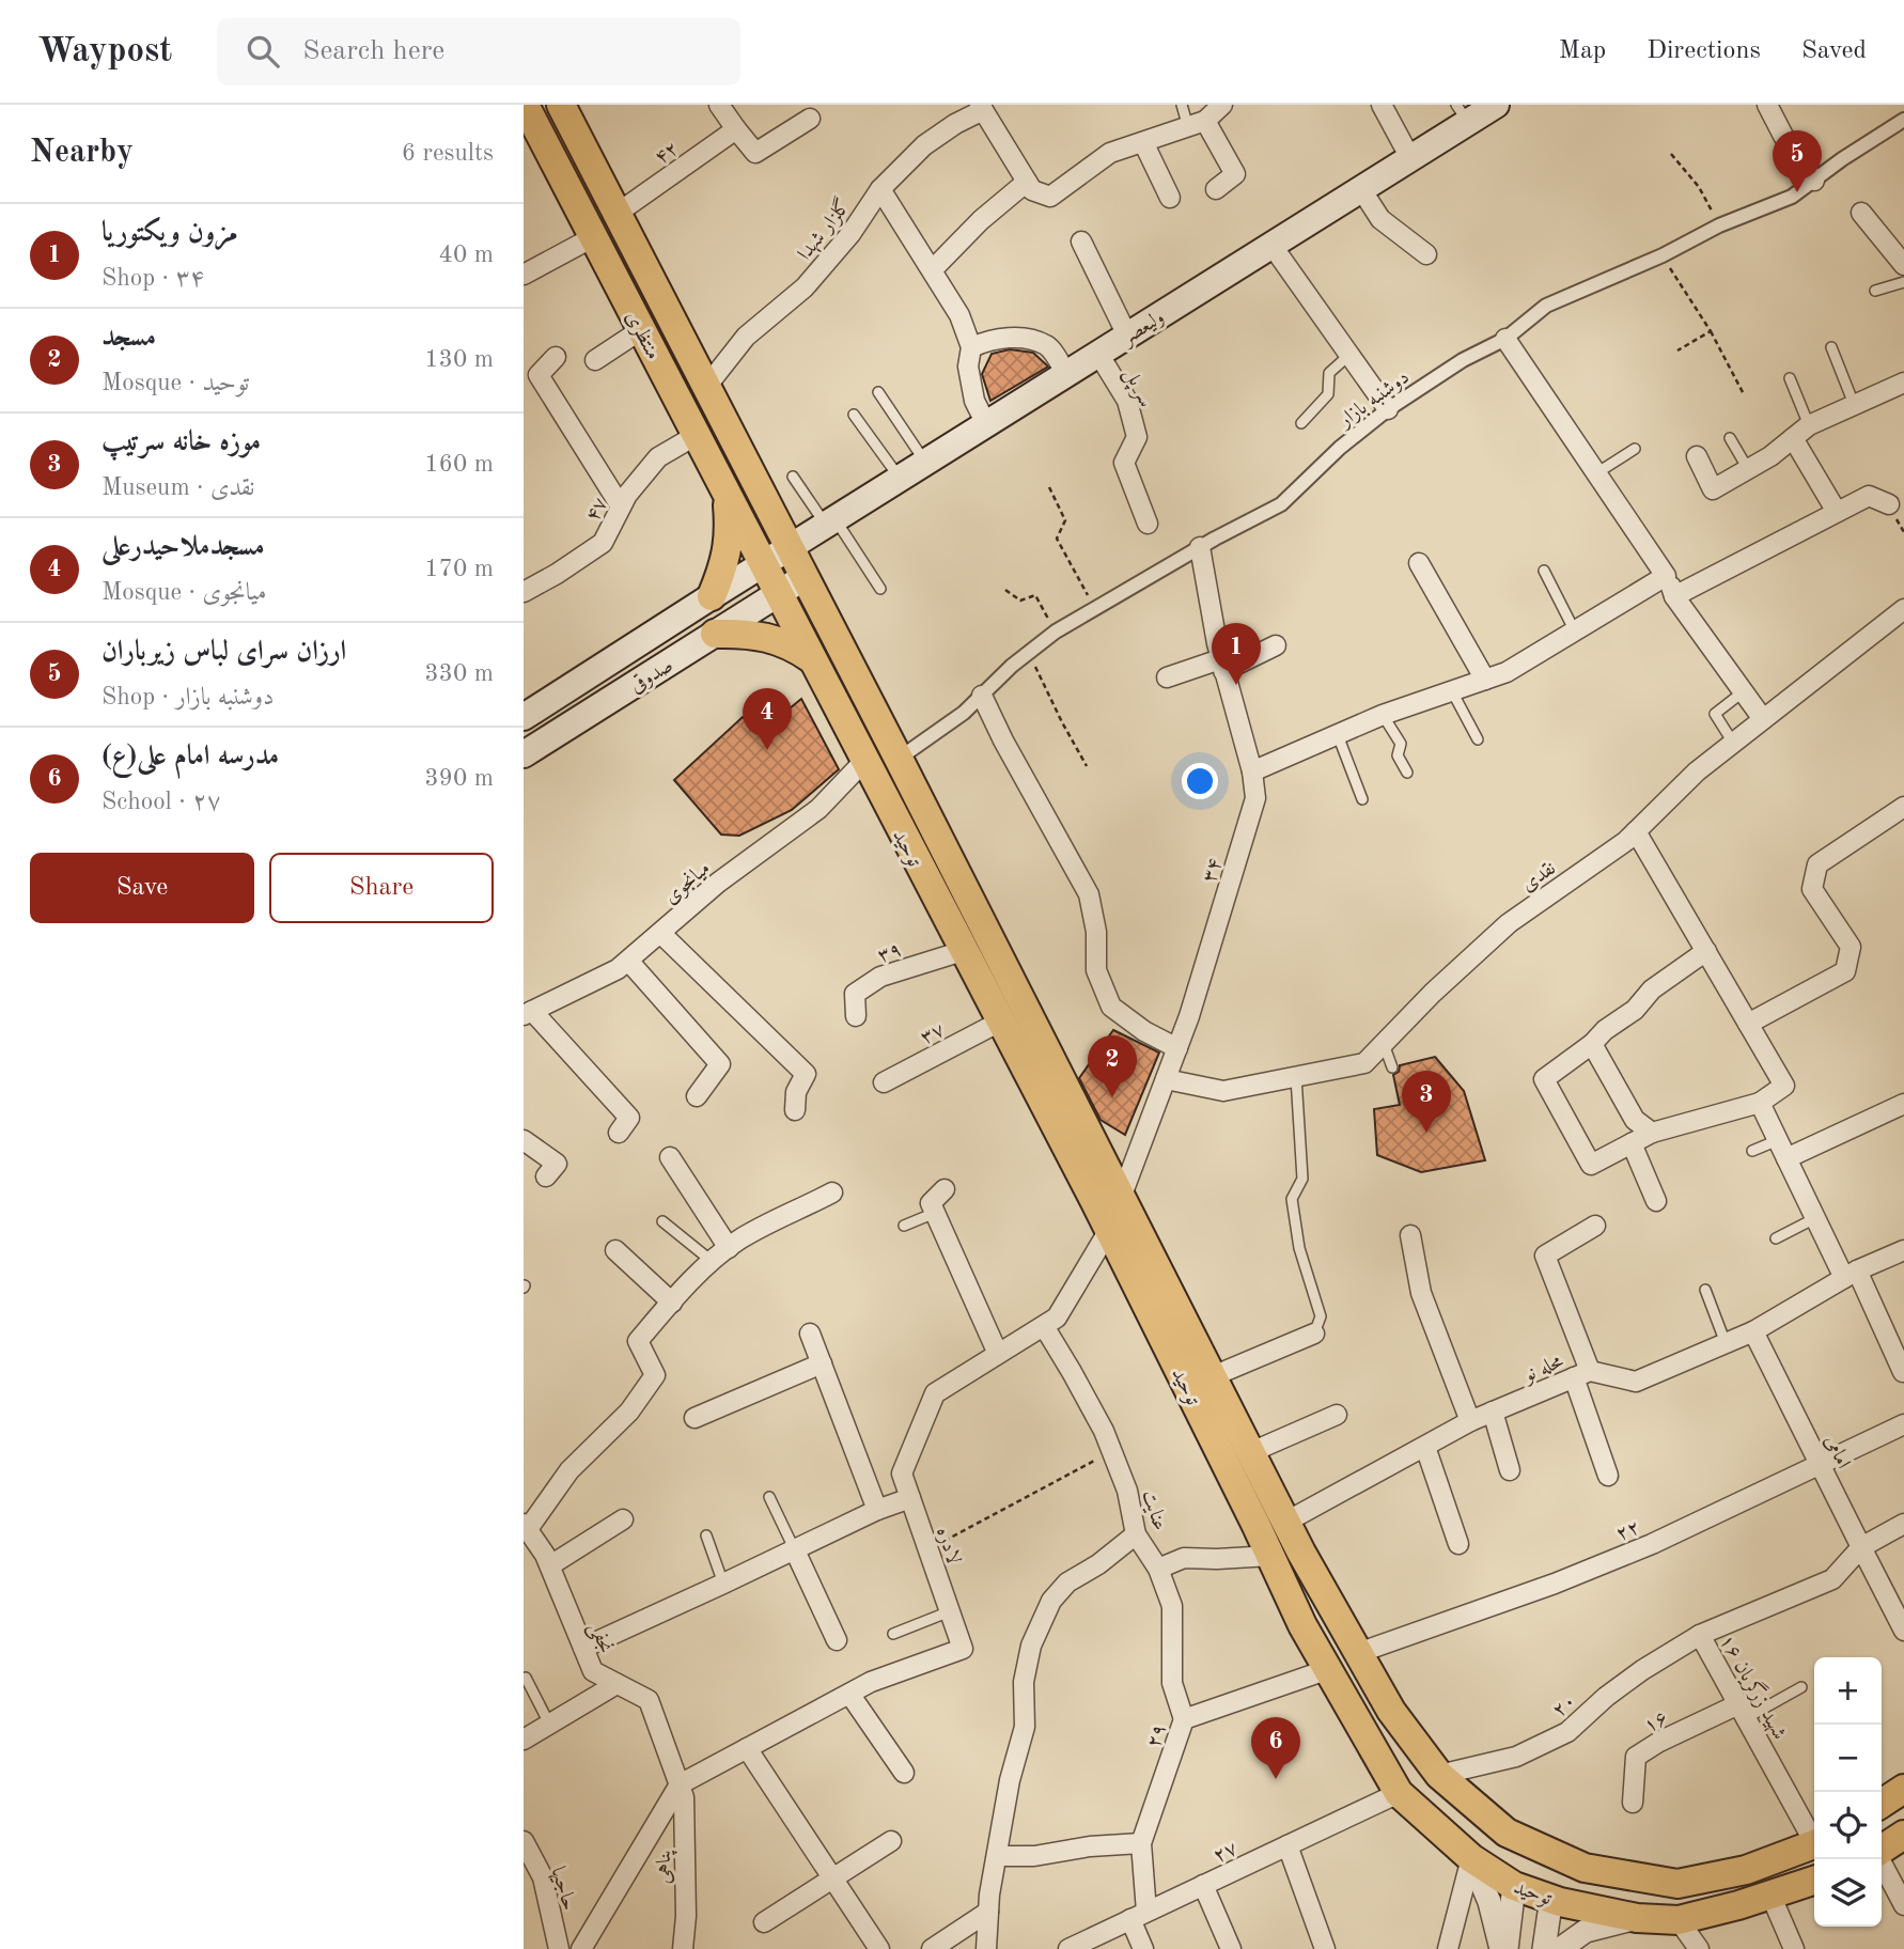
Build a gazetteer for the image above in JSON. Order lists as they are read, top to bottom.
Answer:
{
  "streets": {
    "main road": [
      "ولیعصر",
      "منتظری",
      "صدوقی",
      "توحید"
    ],
    "street": [
      "۴۲",
      "گلزار شهدا",
      "سر پل",
      "دوشنبه بازار",
      "۴۷",
      "۳۴",
      "نقدی",
      "میانجوی",
      "۳۹",
      "۳۷",
      "محله نو",
      "امامی",
      "عنایت",
      "۲۲",
      "لادره",
      "نجفی",
      "۱۶ شهید زرگریان",
      "۲۰",
      "۱۶",
      "۲۹",
      "۲۷",
      "پناهی",
      "حاجیها"
    ]
  },
  "crossings": [
    ["۴۲", "منتظری"],
    ["گلزار شهدا", "منتظری"],
    ["ولیعصر", "منتظری"],
    ["ولیعصر", "سر پل"],
    ["ولیعصر", "صدوقی"],
    ["ولیعصر", "توحید"],
    ["منتظری", "۴۷"],
    ["منتظری", "صدوقی"],
    ["منتظری", "توحید"],
    ["دوشنبه بازار", "توحید"],
    ["دوشنبه بازار", "۳۴"],
    ["صدوقی", "توحید"],
    ["توحید", "۳۴"],
    ["توحید", "میانجوی"],
    ["توحید", "۳۹"],
    ["توحید", "۳۷"],
    ["توحید", "محله نو"],
    ["توحید", "۲۲"],
    ["توحید", "لادره"],
    ["توحید", "۲۰"],
    ["توحید", "۲۹"],
    ["توحید", "۲۷"],
    ["۳۴", "نقدی"],
    ["محله نو", "امامی"],
    ["امامی", "۲۲"],
    ["امامی", "۱۶ شهید زرگریان"],
    ["عنایت", "لادره"],
    ["عنایت", "۲۹"],
    ["لادره", "نجفی"],
    ["لادره", "پناهی"],
    ["نجفی", "پناهی"],
    ["۱۶ شهید زرگریان", "۲۰"],
    ["۱۶ شهید زرگریان", "۱۶"],
    ["۲۹", "۲۷"]
  ],
  "page": {
    "header": "Waypost",
    "search": "Search here",
    "nav": ["Map", "Directions", "Saved"],
    "heading": ["Nearby", "6 results"],
    "pins": [
      "5",
      "1",
      "4",
      "2",
      "3",
      "6"
    ],
    "list": [
      {
        "mark": "1",
        "name": "مزون ویکتوریا",
        "note": "Shop · ۳۴",
        "value": "40 m"
      },
      {
        "mark": "2",
        "name": "مسجد",
        "note": "Mosque · توحید",
        "value": "130 m"
      },
      {
        "mark": "3",
        "name": "موزه خانه سرتیپ",
        "note": "Museum · نقدی",
        "value": "160 m"
      },
      {
        "mark": "4",
        "name": "مسجدملاحیدرعلی",
        "note": "Mosque · میانجوی",
        "value": "170 m"
      },
      {
        "mark": "5",
        "name": "ارزان سرای لباس زیرباران",
        "note": "Shop · دوشنبه بازار",
        "value": "330 m"
      },
      {
        "mark": "6",
        "name": "مدرسه امام علی(ع)",
        "note": "School · ۲۷",
        "value": "390 m"
      }
    ],
    "buttons": ["Save", "Share"],
    "map_buttons": ["+", "−"]
  }
}
